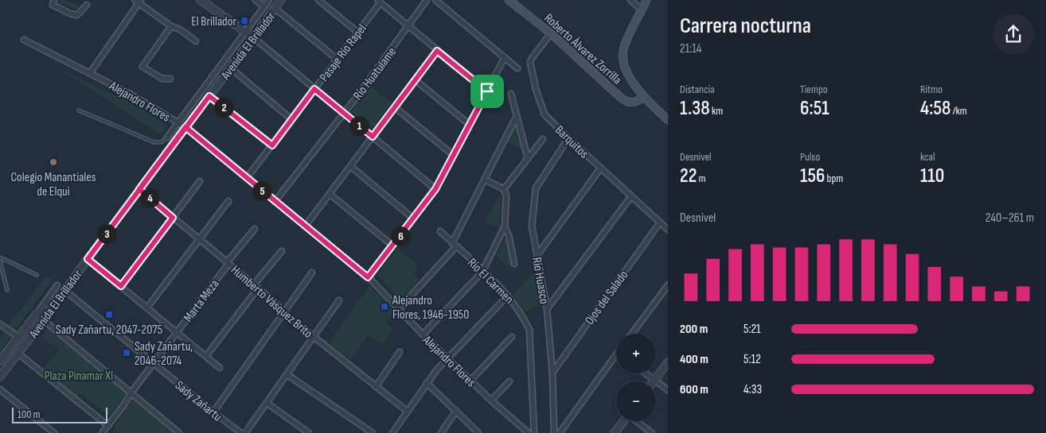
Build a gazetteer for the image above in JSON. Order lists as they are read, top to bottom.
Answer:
{
  "streets": {
    "main road": ["Roberto Álvarez Zorrilla"],
    "street": [
      "Avenida El Brillador",
      "Pasaje Río Rapel",
      "Río Huatulame",
      "Alejandro Flores",
      "Barquitos",
      "Río El Carmen",
      "Río Huasco",
      "Ojos del Salado",
      "Marta Meza",
      "Humberto Vásquez Brito",
      "Sady Zañartu"
    ]
  },
  "crossings": [
    ["Avenida El Brillador", "Alejandro Flores"],
    ["Avenida El Brillador", "Humberto Vásquez Brito"],
    ["Avenida El Brillador", "Sady Zañartu"],
    ["Roberto Álvarez Zorrilla", "Barquitos"],
    ["Pasaje Río Rapel", "Alejandro Flores"],
    ["Río Huatulame", "Alejandro Flores"],
    ["Barquitos", "Río Huasco"],
    ["Barquitos", "Ojos del Salado"],
    ["Río Huasco", "Ojos del Salado"],
    ["Marta Meza", "Humberto Vásquez Brito"],
    ["Marta Meza", "Sady Zañartu"]
  ],
  "parks": ["Plaza Pinamar XI"],
  "places": {
    "transit": [
      "El Brillador",
      "Alejandro Flores, 1946-1950",
      "Sady Zañartu, 2047-2075",
      "Sady Zañartu, 2046-2074"
    ],
    "other": ["Colegio Manantiales de Elqui"]
  },
  "scale_bar": "100 m",
  "page": {
    "heading": ["Carrera nocturna", "21:14"],
    "stats": [
      ["Distancia", "1.38 km"],
      ["Tiempo", "6:51"],
      ["Ritmo", "4:58 /km"],
      ["Desnivel", "22 m"],
      ["Pulso", "156 bpm"],
      ["kcal", "110"]
    ],
    "pins": [
      "2",
      "1",
      "5",
      "4",
      "3",
      "6"
    ],
    "chart": ["Desnivel", "240–261 m"],
    "list": [
      {
        "name": "200 m",
        "note": "5:21"
      },
      {
        "name": "400 m",
        "note": "5:12"
      },
      {
        "name": "600 m",
        "note": "4:33"
      }
    ],
    "map_buttons": ["+", "−"],
    "scale": "100 m"
  }
}
